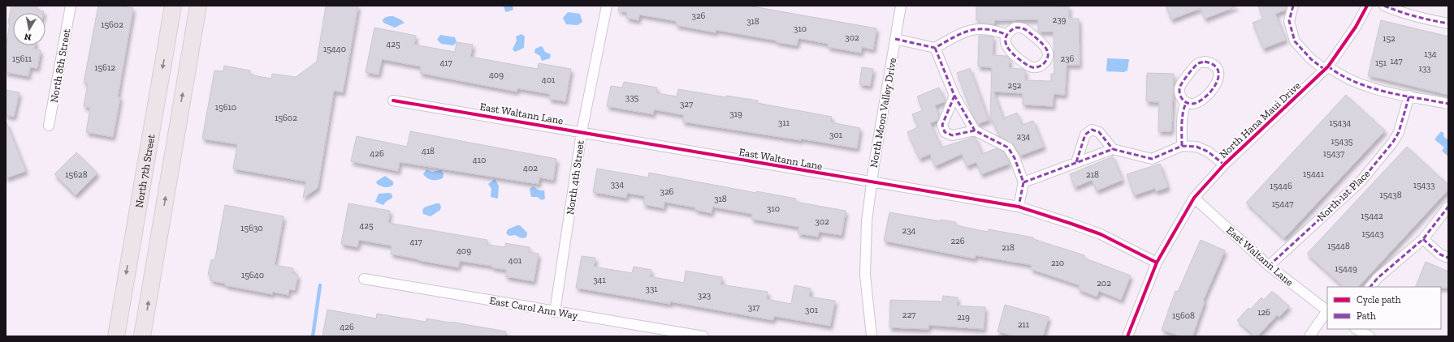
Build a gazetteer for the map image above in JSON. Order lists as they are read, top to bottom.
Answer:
{
  "streets": {
    "main road": ["North 7th Street"],
    "street": [
      "North 8th Street",
      "North Moon Valley Drive",
      "East Waltann Lane",
      "North Hana Maui Drive",
      "North 4th Street",
      "North 1st Place",
      "East Carol Ann Way"
    ]
  },
  "crossings": [
    ["North Moon Valley Drive", "East Waltann Lane"],
    ["East Waltann Lane", "North Hana Maui Drive"],
    ["East Waltann Lane", "North 4th Street"],
    ["East Waltann Lane", "North 1st Place"],
    ["North 4th Street", "East Carol Ann Way"]
  ],
  "house_numbers": [
    "326",
    "239",
    "318",
    "15602",
    "310",
    "302",
    "152",
    "425",
    "15440",
    "134",
    "15611",
    "236",
    "147",
    "417",
    "151",
    "15612",
    "133",
    "409",
    "401",
    "252",
    "335",
    "327",
    "15610",
    "319",
    "15602",
    "311",
    "15434",
    "301",
    "234",
    "15435",
    "418",
    "426",
    "15437",
    "410",
    "402",
    "15441",
    "15628",
    "218",
    "334",
    "15433",
    "15446",
    "326",
    "15438",
    "318",
    "15447",
    "310",
    "15442",
    "302",
    "425",
    "15630",
    "234",
    "15443",
    "226",
    "417",
    "15448",
    "218",
    "409",
    "401",
    "210",
    "15449",
    "15640",
    "341",
    "202",
    "331",
    "323",
    "317",
    "301",
    "126",
    "227",
    "15608",
    "219",
    "211",
    "426"
  ],
  "legend": ["Cycle path", "Path"],
  "north": "bottom"
}
